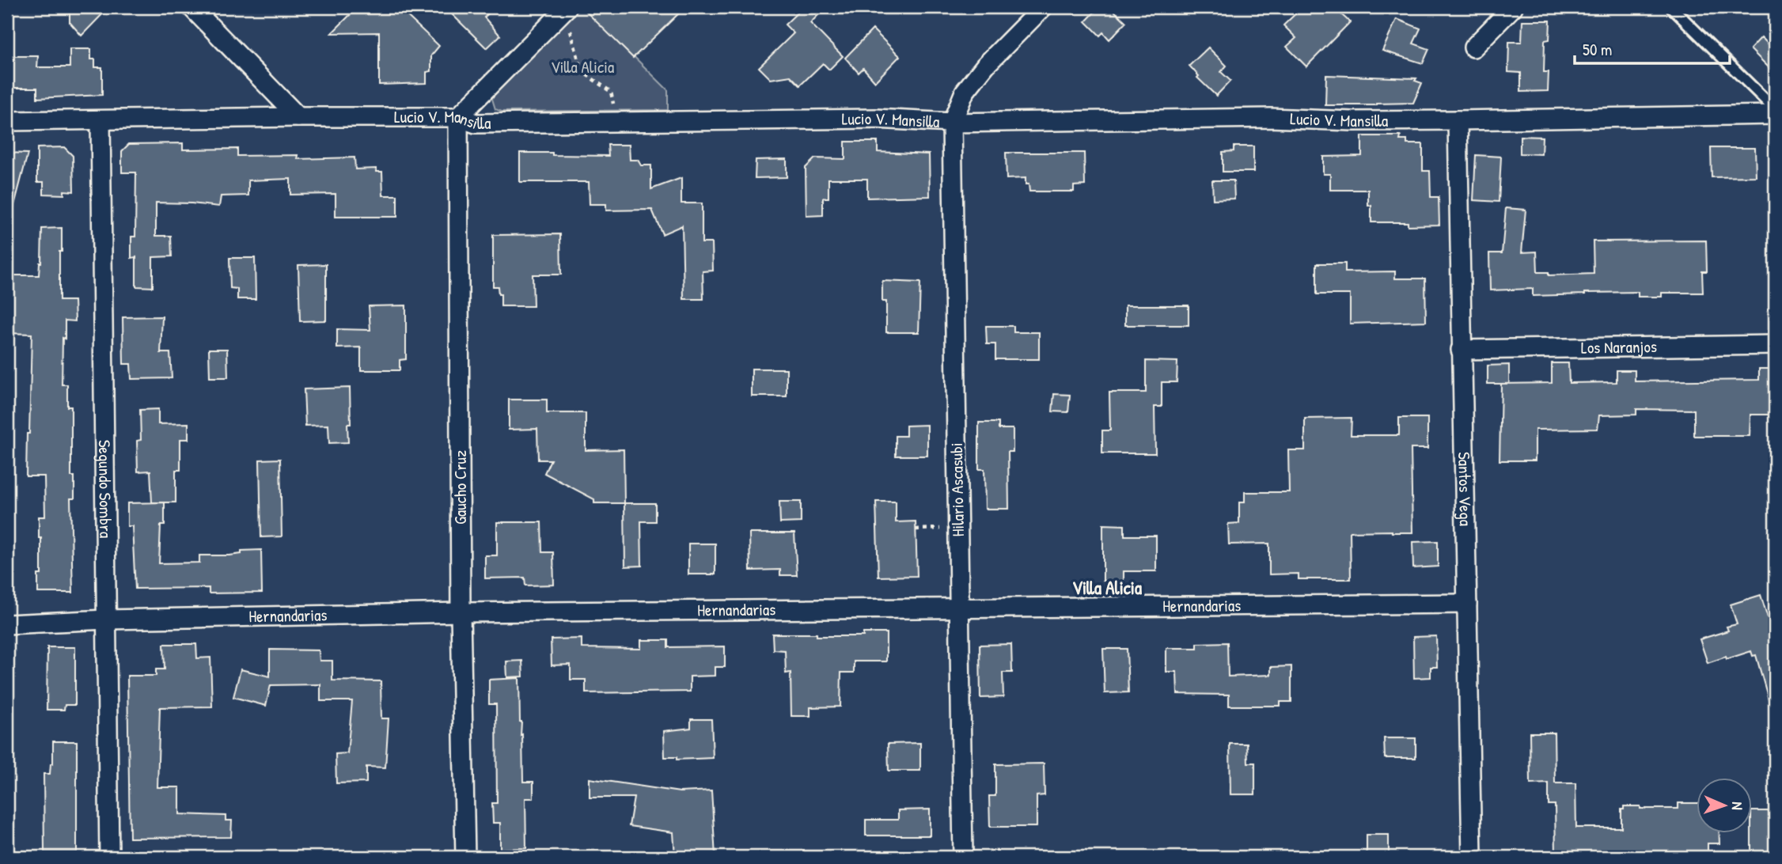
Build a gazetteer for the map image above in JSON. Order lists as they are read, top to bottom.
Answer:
{
  "streets": {
    "street": [
      "Lucio V. Mansilla",
      "Los Naranjos",
      "Gaucho Cruz",
      "Segundo Sombra",
      "Santos Vega",
      "Hilario Ascasubi",
      "Hernandarias"
    ]
  },
  "crossings": [
    ["Lucio V. Mansilla", "Gaucho Cruz"],
    ["Lucio V. Mansilla", "Segundo Sombra"],
    ["Lucio V. Mansilla", "Santos Vega"],
    ["Lucio V. Mansilla", "Hilario Ascasubi"],
    ["Los Naranjos", "Santos Vega"],
    ["Gaucho Cruz", "Hernandarias"],
    ["Segundo Sombra", "Hernandarias"],
    ["Santos Vega", "Hernandarias"],
    ["Hilario Ascasubi", "Hernandarias"]
  ],
  "districts": ["Villa Alicia"],
  "parks": ["Villa Alicia"],
  "scale_bar": "50 m",
  "north": "right"
}
